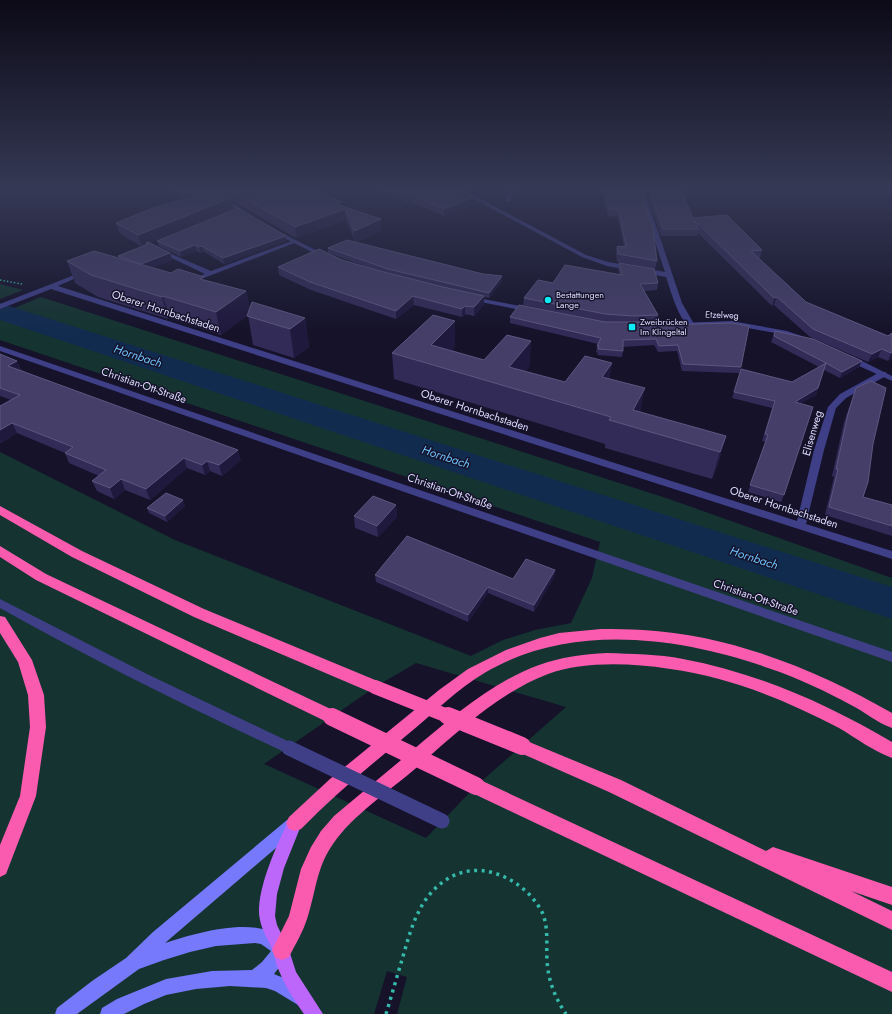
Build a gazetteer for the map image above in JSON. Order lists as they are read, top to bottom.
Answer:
{
  "streets": {
    "street": [
      "Oberer Hornbachstaden",
      "Etzelweg",
      "Christian-Ott-Straße",
      "Elisenweg"
    ]
  },
  "crossings": [
    ["Oberer Hornbachstaden", "Elisenweg"]
  ],
  "water": ["Hornbach"],
  "places": {
    "other": ["Bestattungen Lange"],
    "transit": ["Zweibrücken Im Klingeltal"]
  }
}
